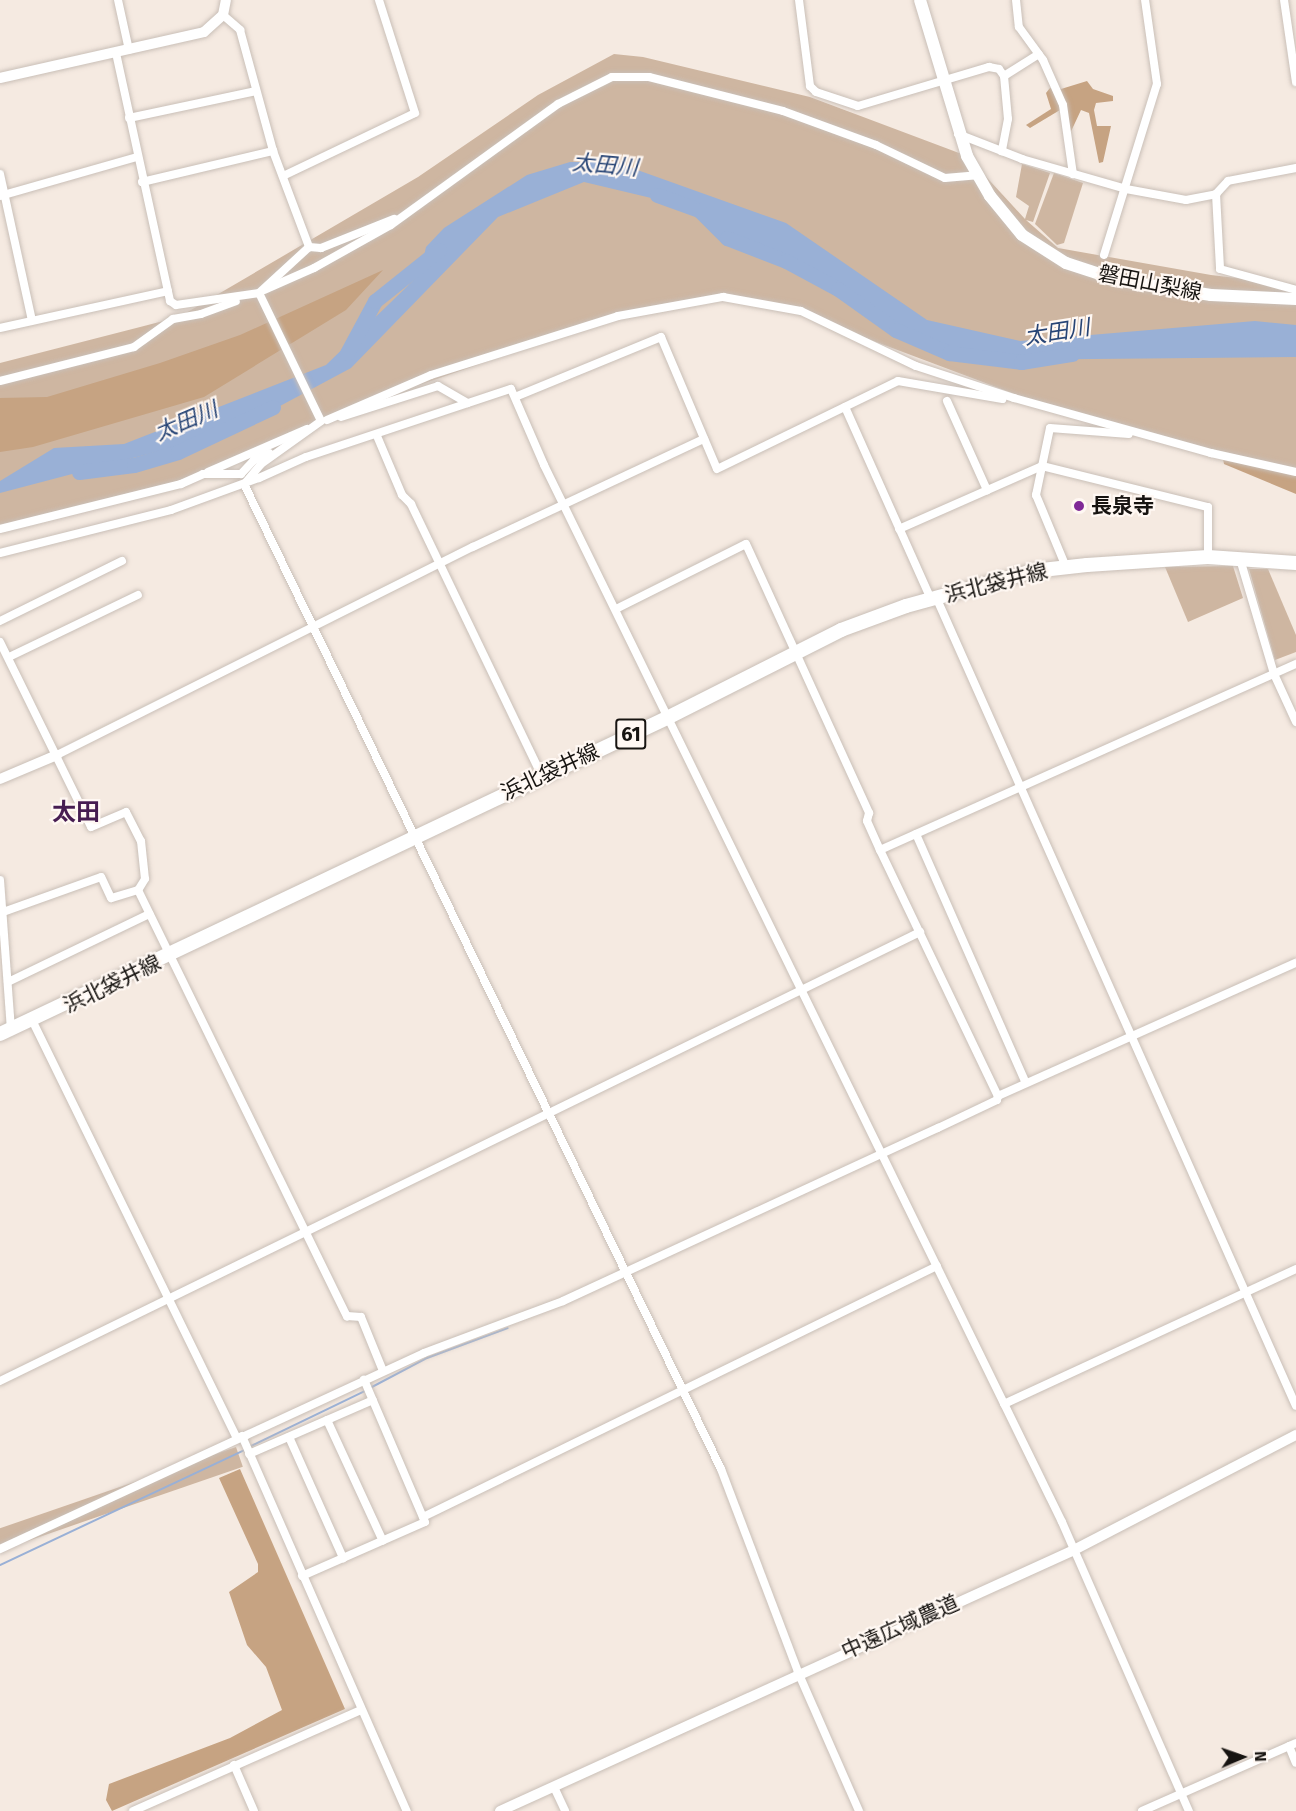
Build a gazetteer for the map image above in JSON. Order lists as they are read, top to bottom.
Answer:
{
  "streets": {
    "main road": ["磐田山梨線", "浜北袋井線", "61"],
    "street": ["中遠広域農道"]
  },
  "districts": ["太田"],
  "water": ["太田川"],
  "places": ["長泉寺"],
  "north": "right"
}
